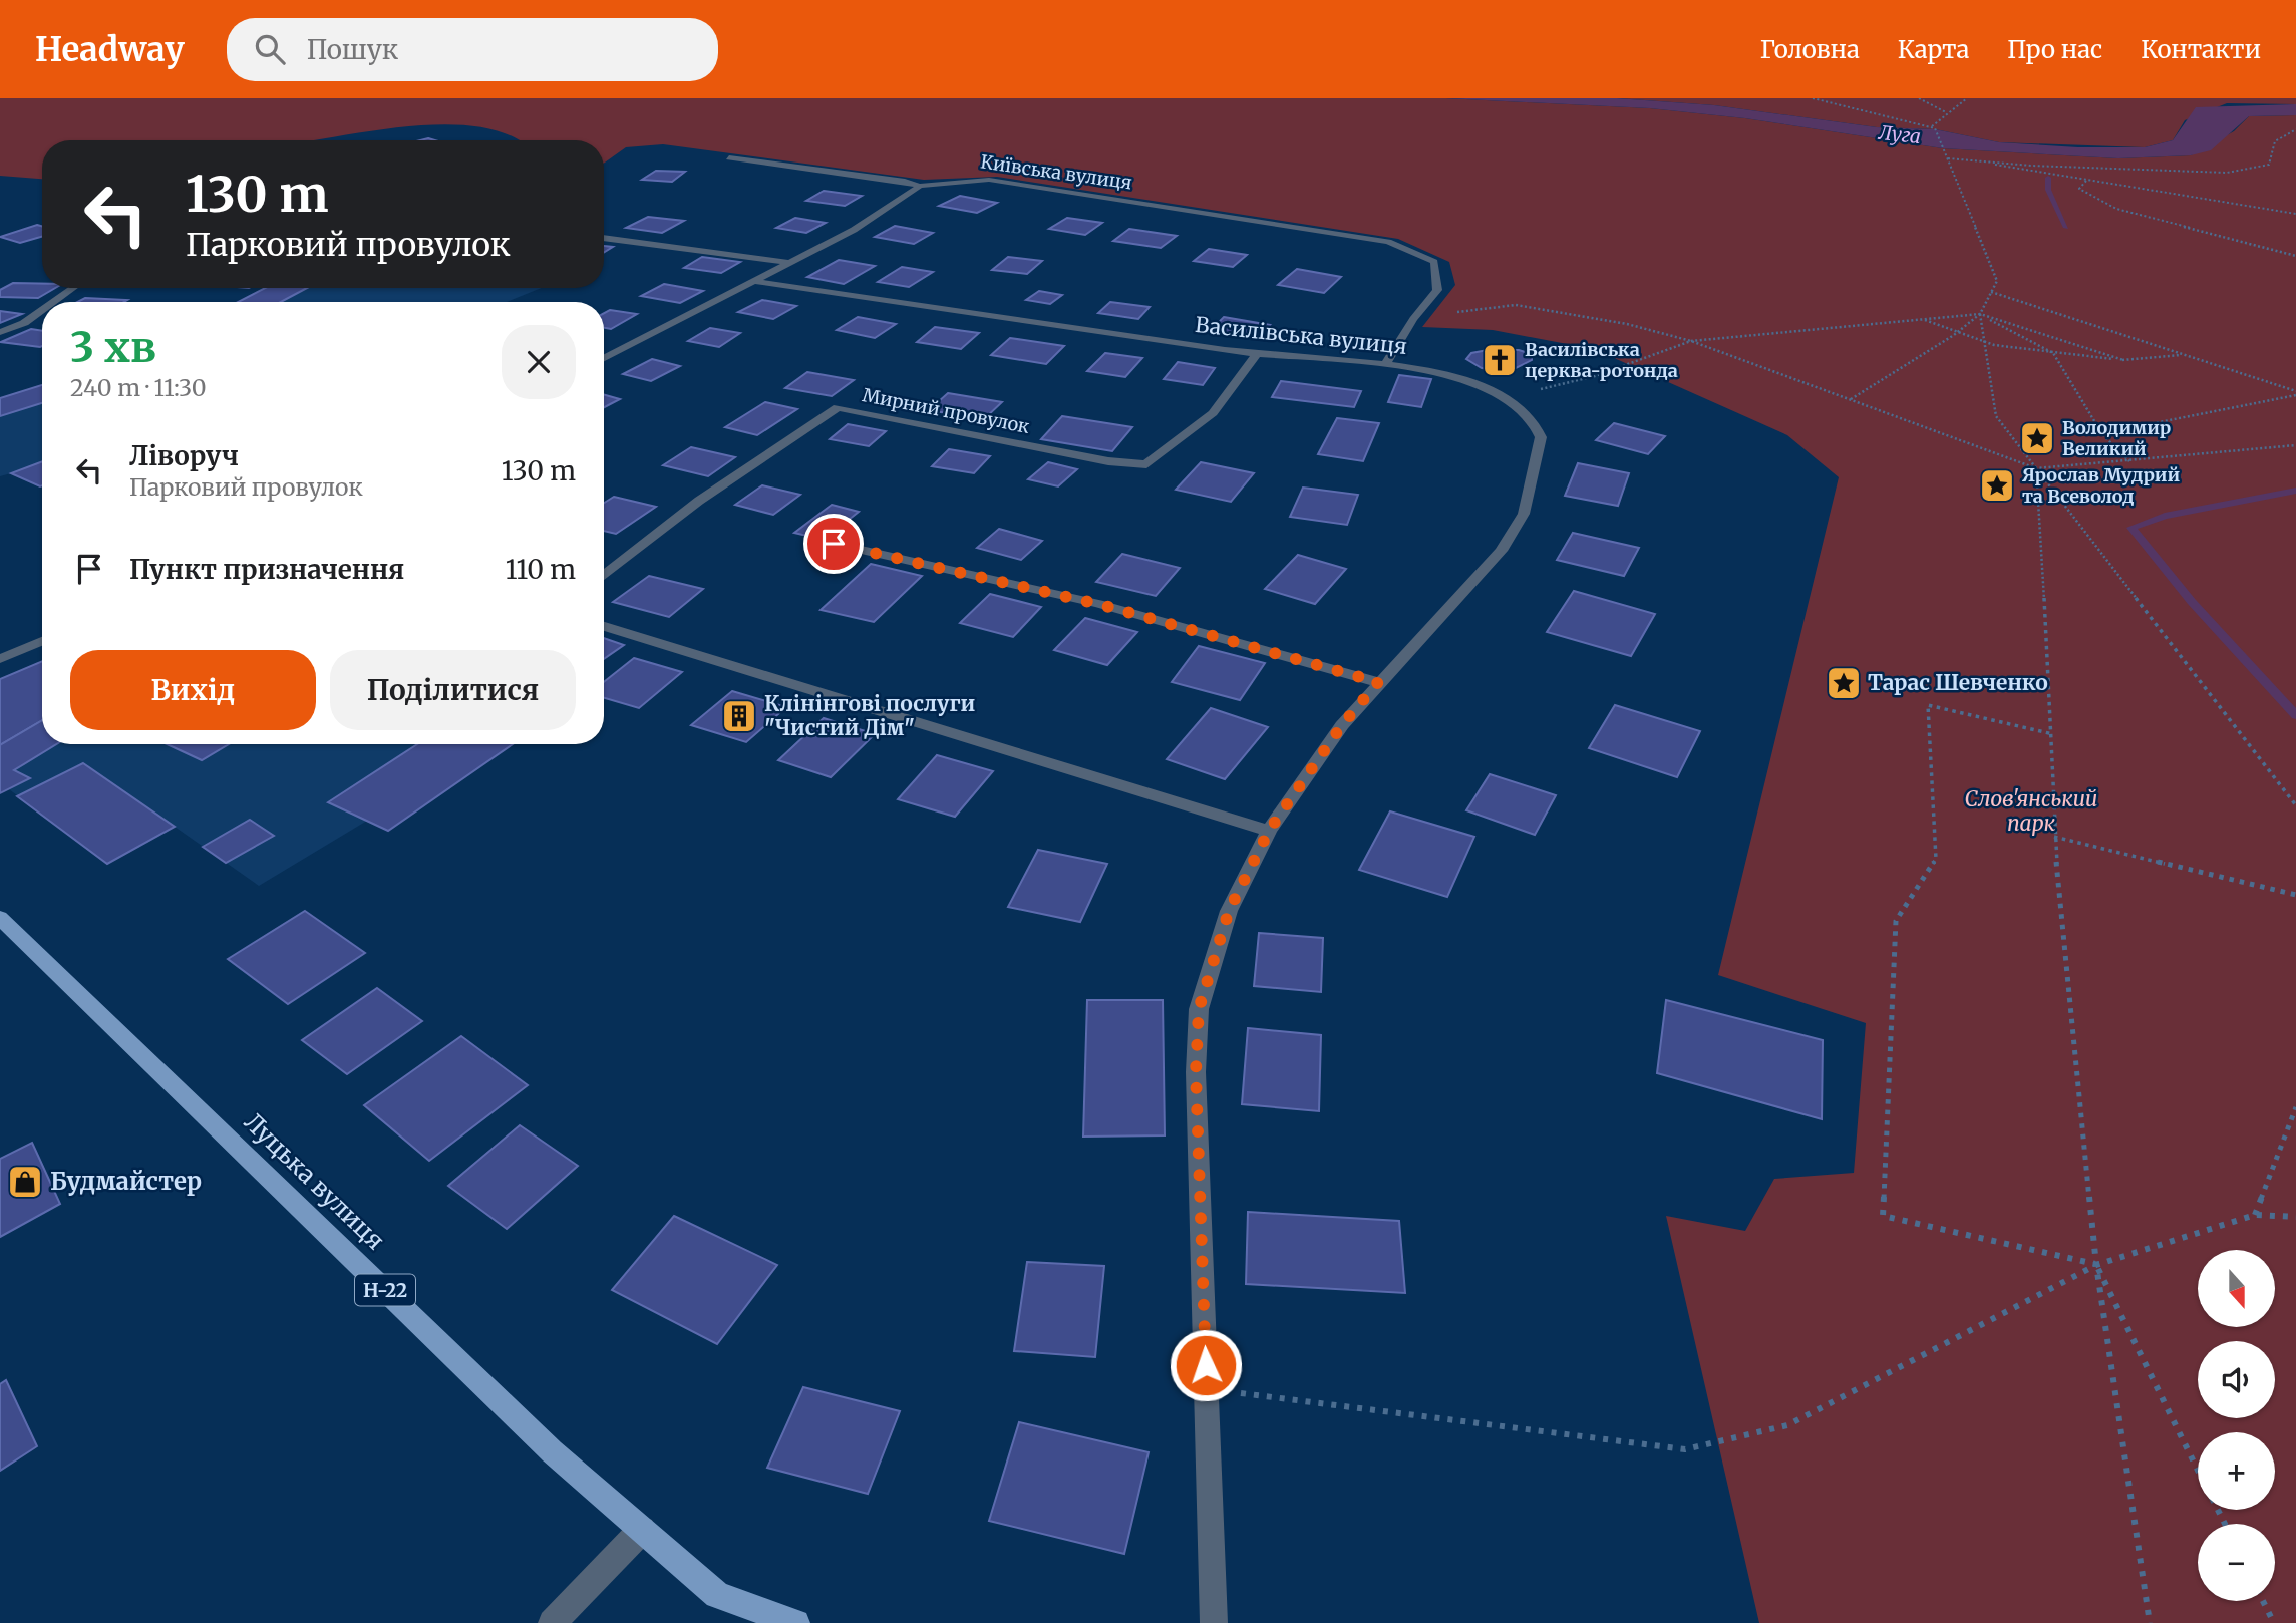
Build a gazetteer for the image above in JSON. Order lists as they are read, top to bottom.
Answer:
{
  "streets": {
    "main road": ["Луцька вулиця", "Н-22"],
    "street": ["Київська вулиця", "Василівська вулиця", "Мирний провулок"]
  },
  "crossings": [
    ["Київська вулиця", "Василівська вулиця"],
    ["Василівська вулиця", "Мирний провулок"]
  ],
  "water": ["Луга"],
  "parks": ["Слов'янський парк"],
  "places": {
    "church": ["Василівська церква-ротонда"],
    "place": ["Володимир Великий", "Ярослав Мудрий та Всеволод", "Тарас Шевченко"],
    "building": ["Клінінгові послуги \"Чистий Дім\""],
    "shop": ["Будмайстер"]
  },
  "north": "bottom",
  "page": {
    "header": "Headway",
    "search": "Пошук",
    "nav": [
      "Головна",
      "Карта",
      "Про нас",
      "Контакти"
    ],
    "turn": ["130 m", "Парковий провулок"],
    "heading": ["3 хв", "240 m · 11:30"],
    "list": [
      {
        "name": "Ліворуч",
        "note": "Парковий провулок",
        "value": "130 m"
      },
      {
        "name": "Пункт призначення",
        "value": "110 m"
      }
    ],
    "buttons": ["Вихід", "Поділитися"],
    "map_buttons": ["+", "−"]
  }
}
